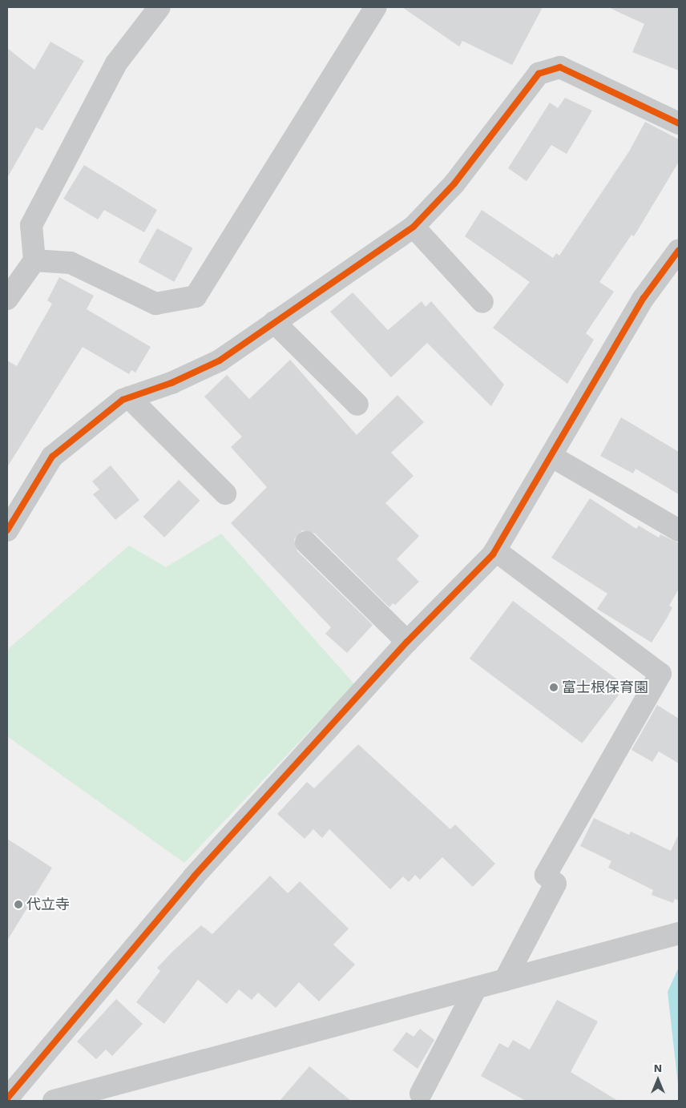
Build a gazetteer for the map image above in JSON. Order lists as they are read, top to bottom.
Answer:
{
  "places": ["富士根保育園", "代立寺"],
  "north": "top"
}
